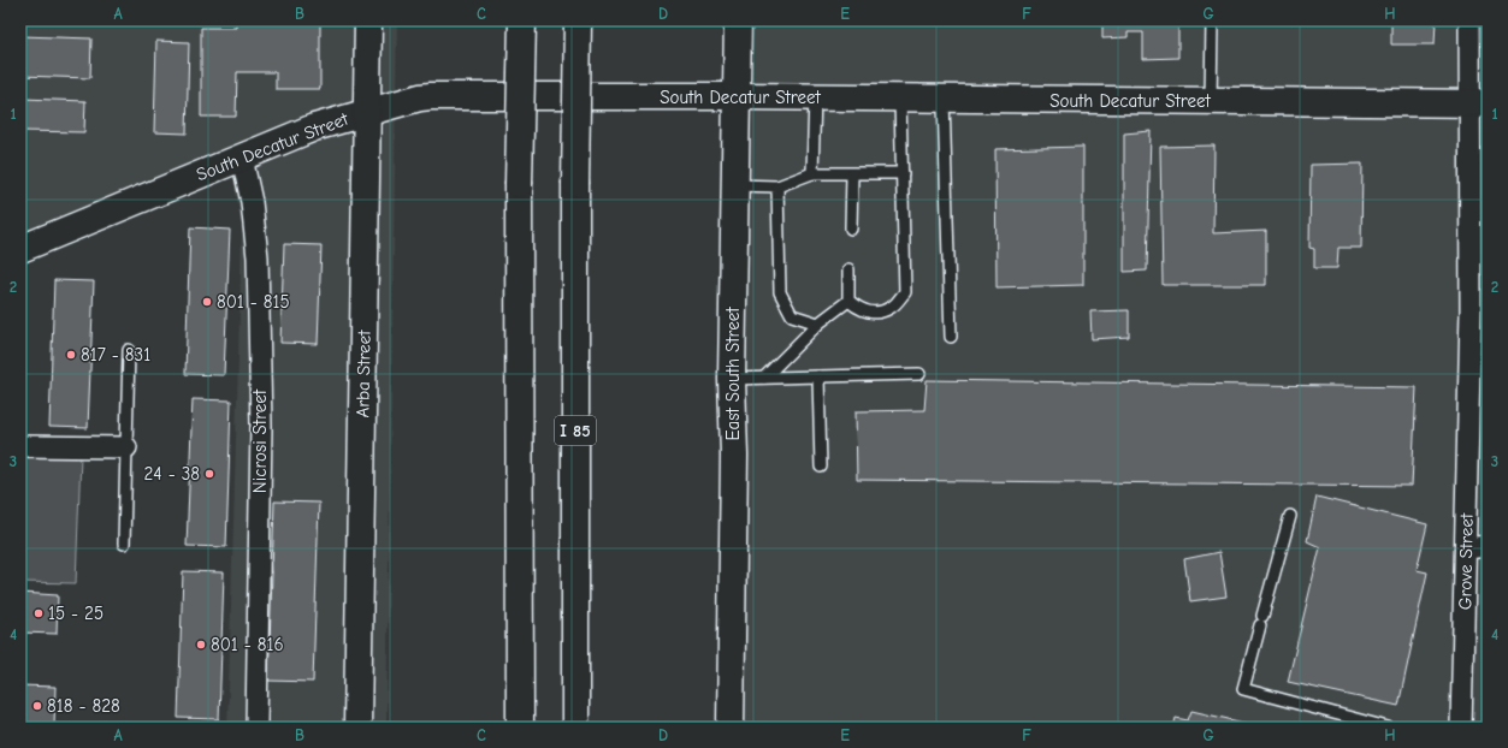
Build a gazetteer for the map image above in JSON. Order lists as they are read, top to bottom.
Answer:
{
  "streets": {
    "main road": [
      "South Decatur Street",
      "Arba Street",
      "East South Street",
      "I 85"
    ],
    "street": ["Nicrosi Street", "Grove Street"]
  },
  "crossings": [
    ["South Decatur Street", "Arba Street"],
    ["South Decatur Street", "East South Street"],
    ["South Decatur Street", "Nicrosi Street"],
    ["South Decatur Street", "Grove Street"]
  ],
  "places": [
    "801 - 815",
    "817 - 831",
    "24 - 38",
    "15 - 25",
    "801 - 816",
    "818 - 828"
  ],
  "grid": {
    "columns": [
      "A",
      "B",
      "C",
      "D",
      "E",
      "F",
      "G",
      "H"
    ],
    "rows": [
      "1",
      "2",
      "3",
      "4"
    ]
  }
}
